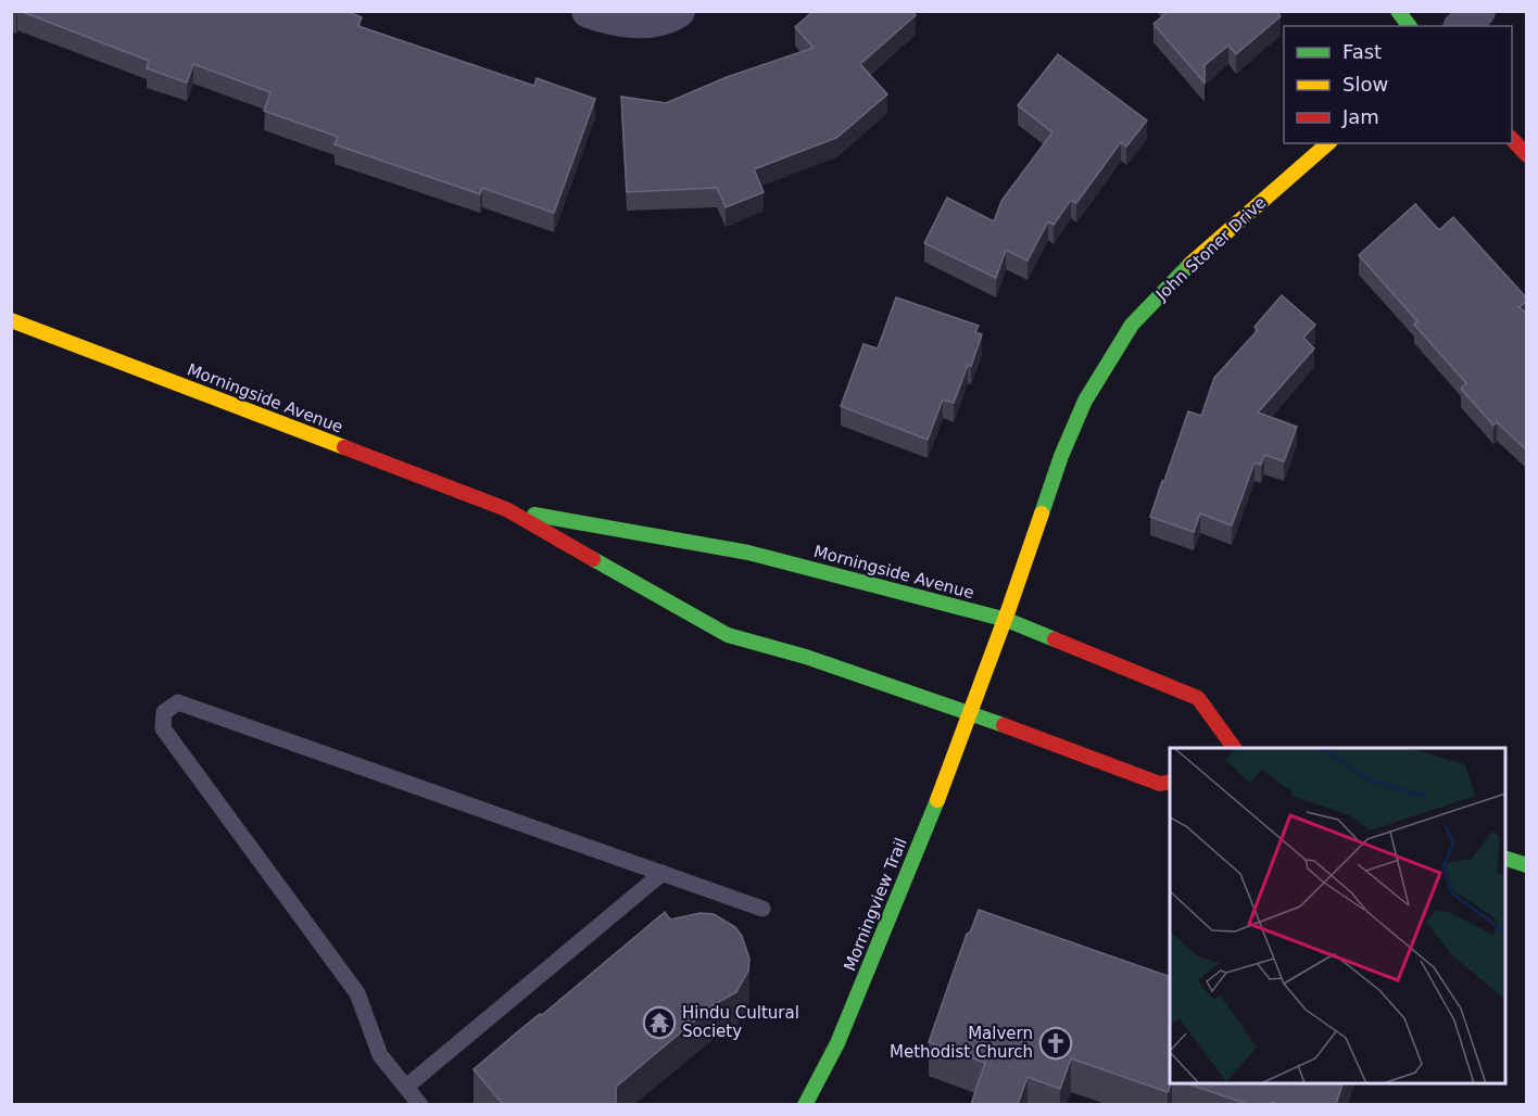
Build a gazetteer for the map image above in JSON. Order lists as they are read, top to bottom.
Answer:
{
  "streets": {
    "main road": ["John Stoner Drive", "Morningside Avenue", "Morningview Trail"]
  },
  "crossings": [
    ["John Stoner Drive", "Morningside Avenue"],
    ["John Stoner Drive", "Morningview Trail"],
    ["Morningside Avenue", "Morningview Trail"]
  ],
  "places": {
    "temple": ["Hindu Cultural Society"],
    "church": ["Malvern Methodist Church"]
  },
  "legend": ["Fast", "Slow", "Jam"]
}
